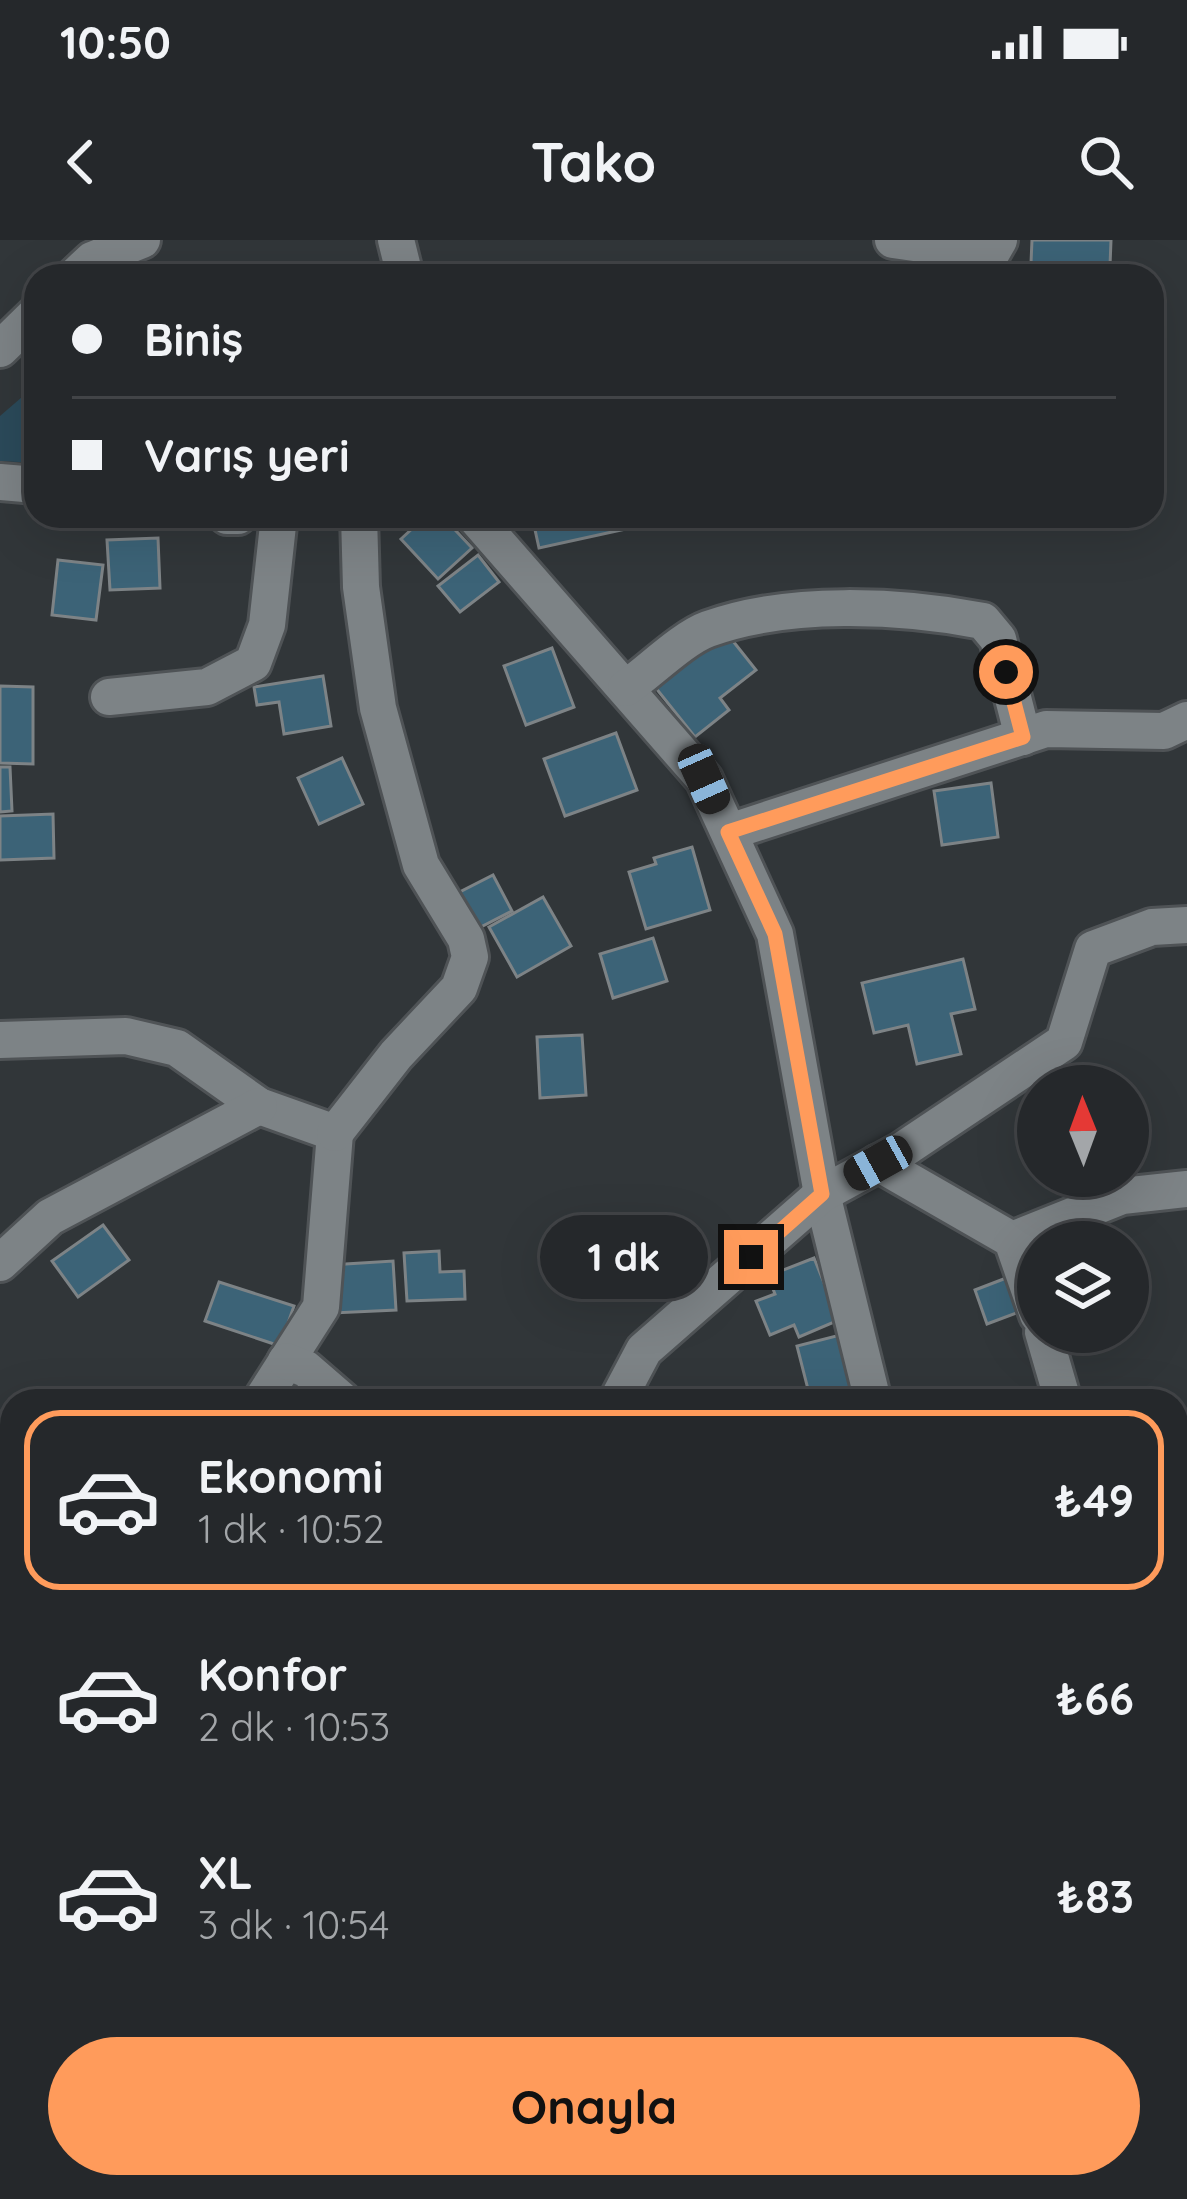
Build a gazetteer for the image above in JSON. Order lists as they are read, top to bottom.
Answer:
{
  "north": "top",
  "page": {
    "status": "10:50",
    "header": "Tako",
    "banner": ["Biniş", "Varış yeri"],
    "bubble": "1 dk",
    "list": [
      {
        "name": "Ekonomi",
        "note": "1 dk · 10:52",
        "value": "₺49"
      },
      {
        "name": "Konfor",
        "note": "2 dk · 10:53",
        "value": "₺66"
      },
      {
        "name": "XL",
        "note": "3 dk · 10:54",
        "value": "₺83"
      }
    ],
    "buttons": "Onayla"
  }
}
